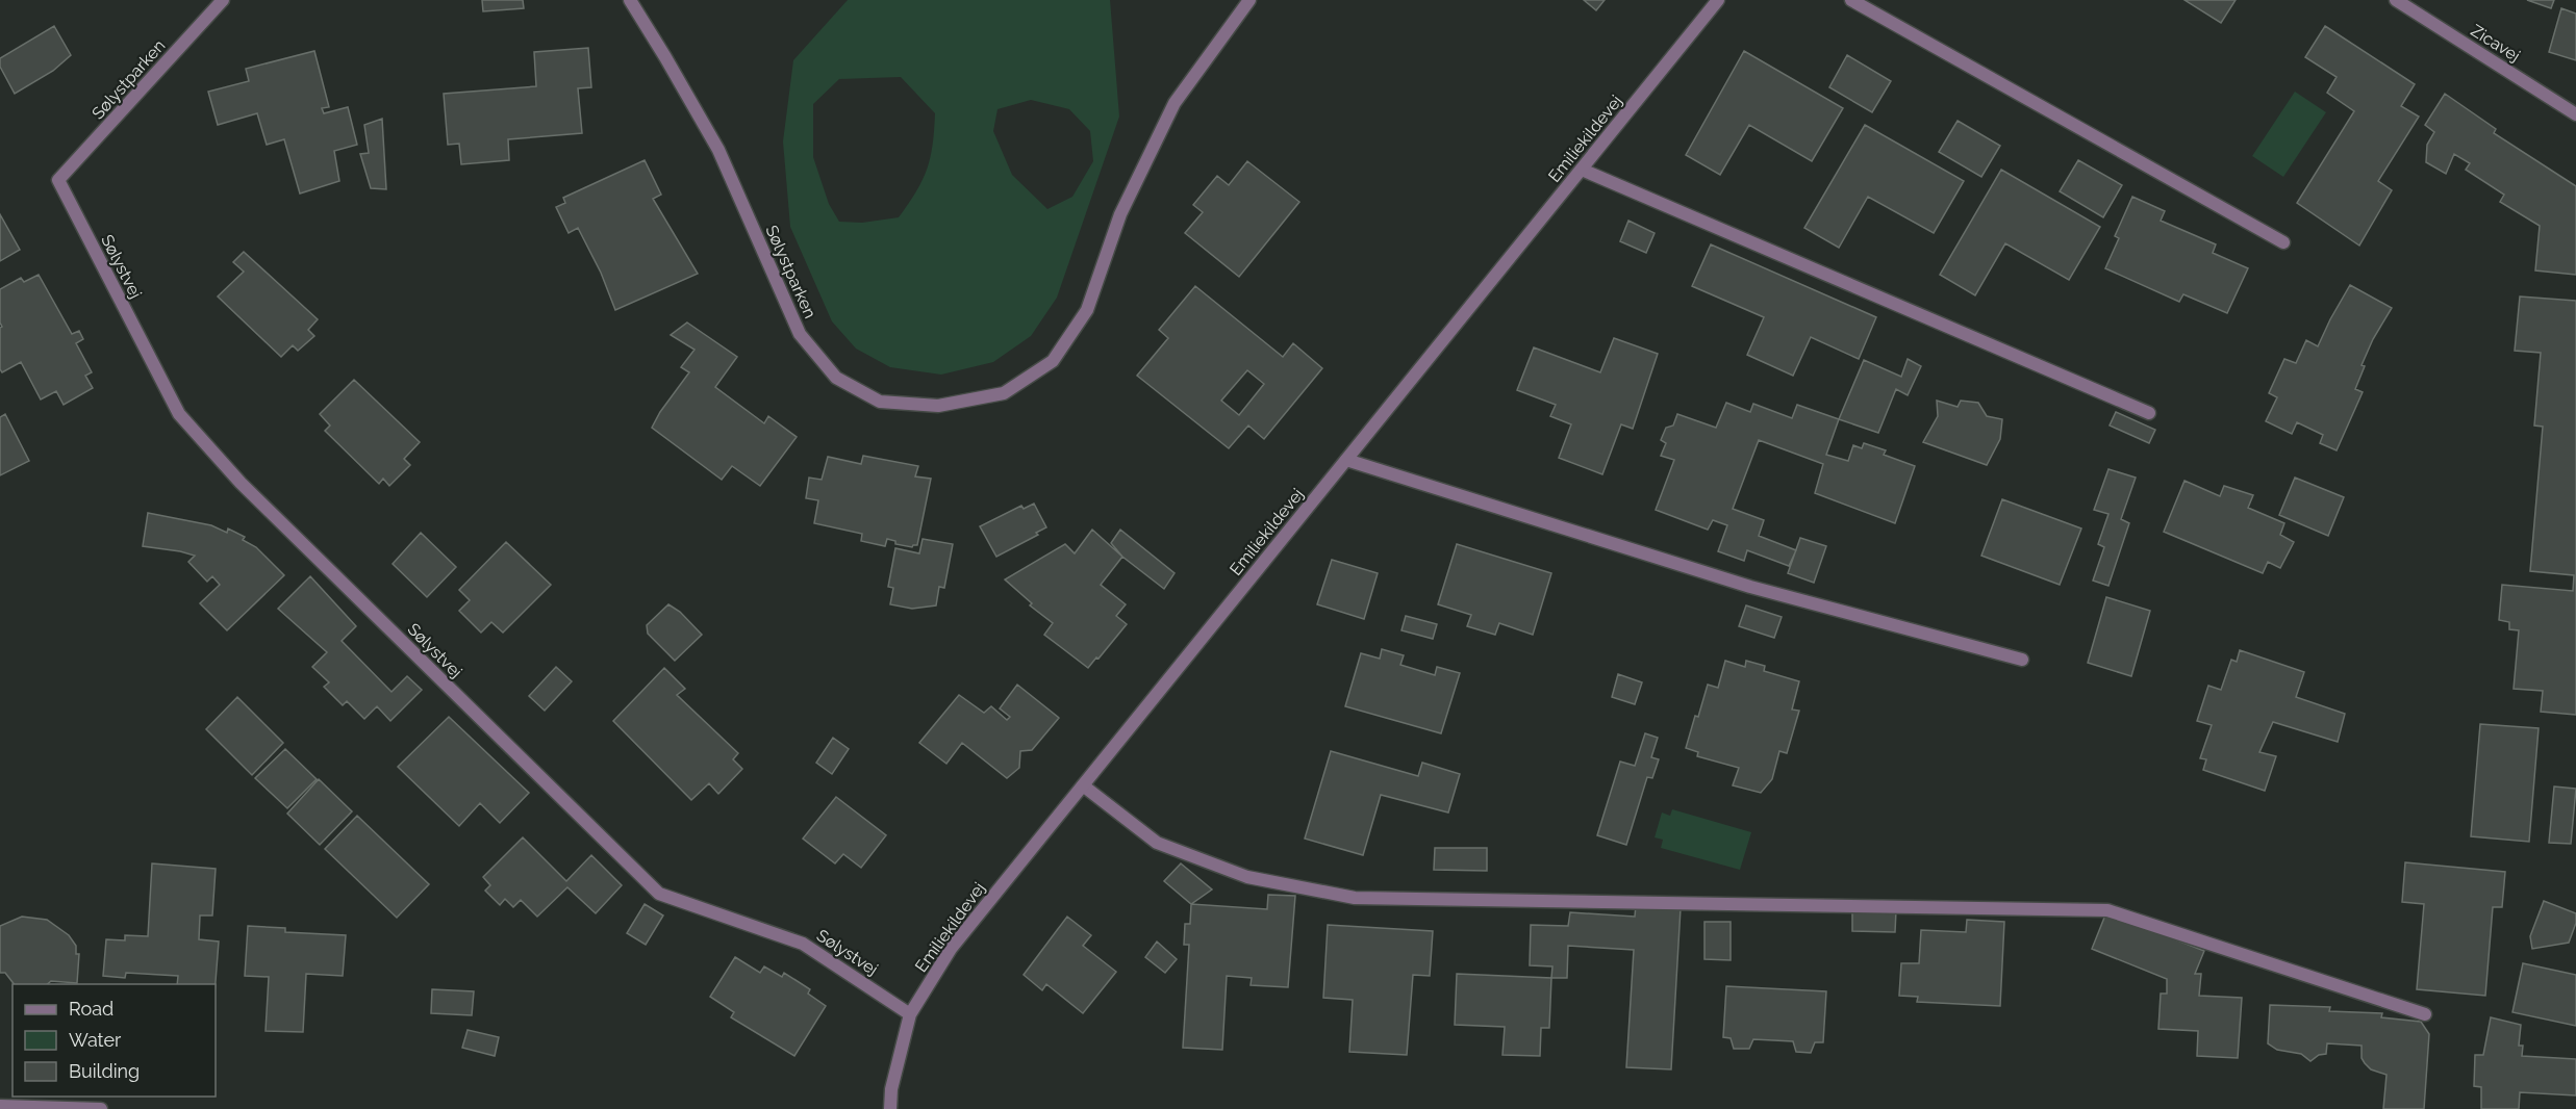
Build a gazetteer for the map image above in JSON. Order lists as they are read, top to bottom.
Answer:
{
  "streets": {
    "street": [
      "Zicavej",
      "Sølystparken",
      "Emiliekildevej",
      "Sølystvej"
    ]
  },
  "crossings": [
    ["Sølystparken", "Sølystvej"],
    ["Emiliekildevej", "Sølystvej"]
  ],
  "legend": ["Road", "Water", "Building"]
}
